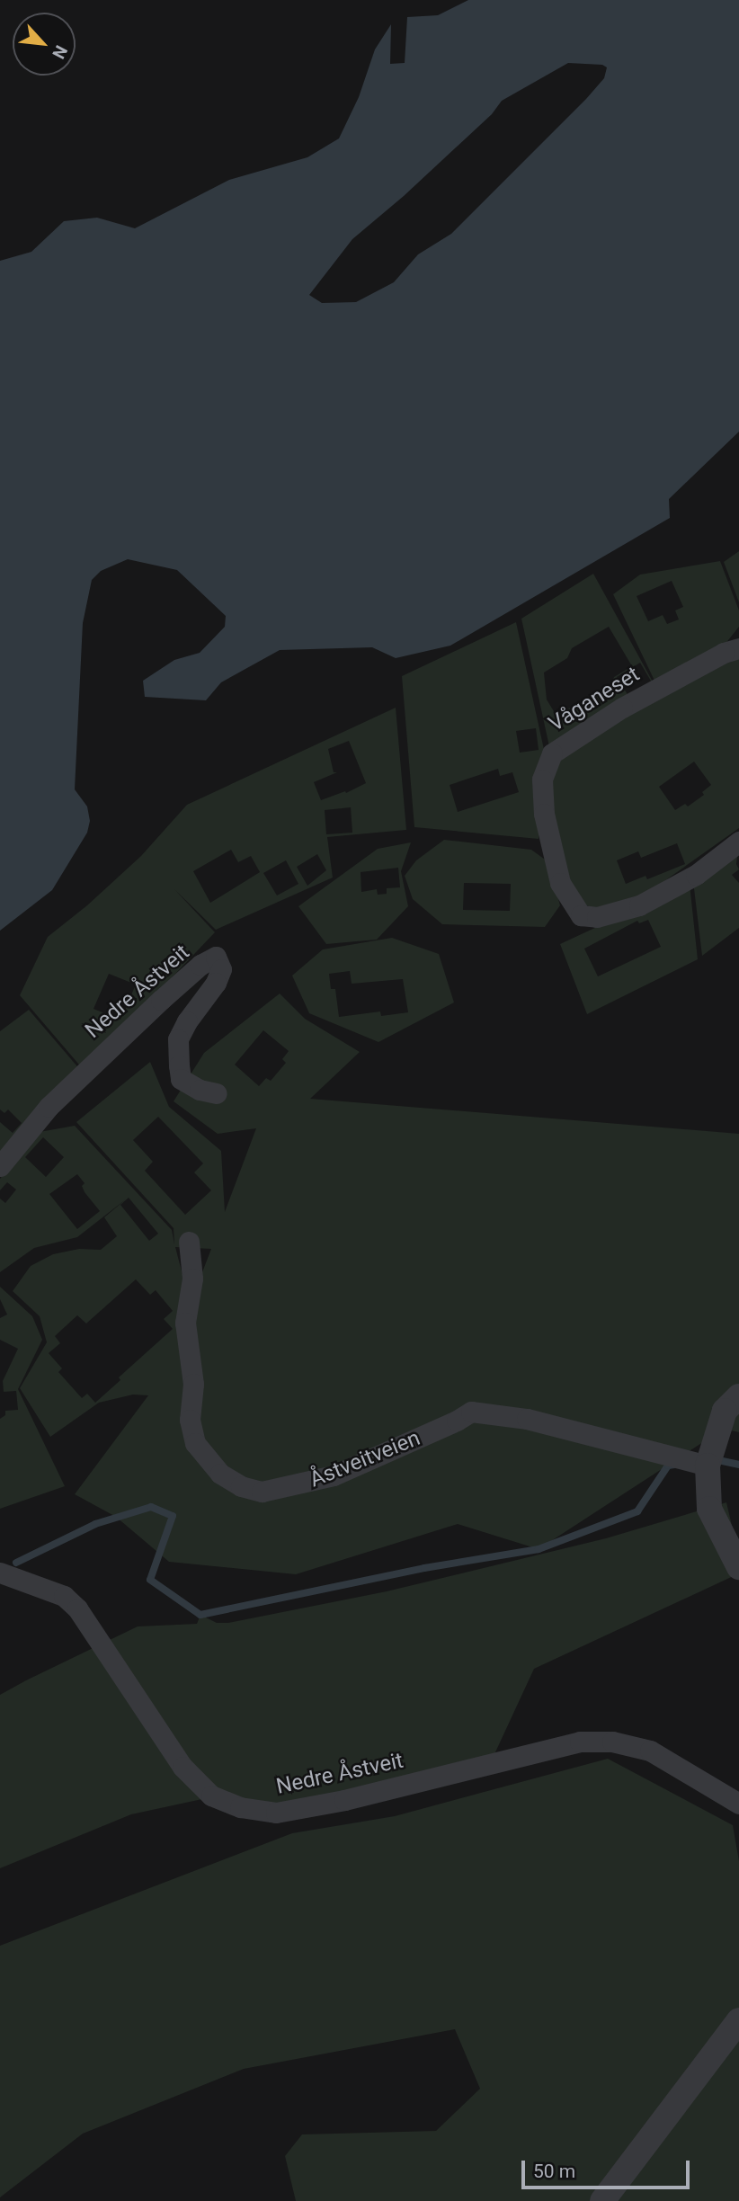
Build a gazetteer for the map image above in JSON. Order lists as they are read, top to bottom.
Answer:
{
  "streets": {
    "street": ["Våganeset", "Nedre Åstveit", "Åstveitveien"]
  },
  "scale_bar": "50 m",
  "north": "bottom right"
}
